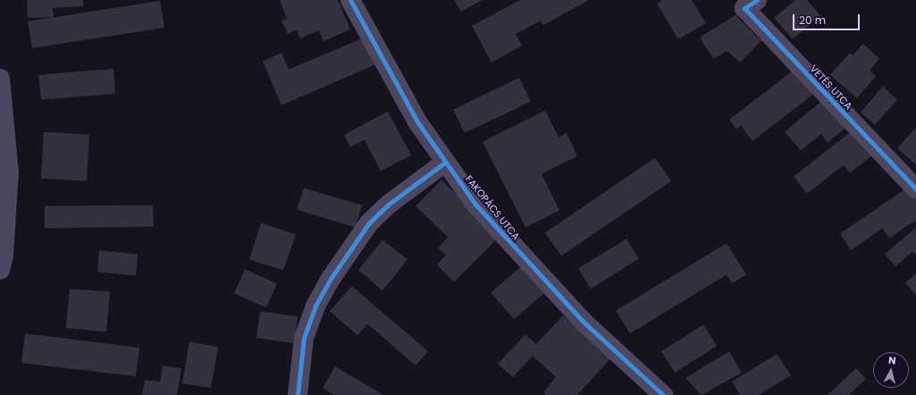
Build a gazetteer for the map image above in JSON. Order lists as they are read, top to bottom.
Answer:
{
  "streets": {
    "street": ["VETÉS UTCA", "FAKOPÁCS UTCA"]
  },
  "scale_bar": "20 m",
  "north": "top"
}
